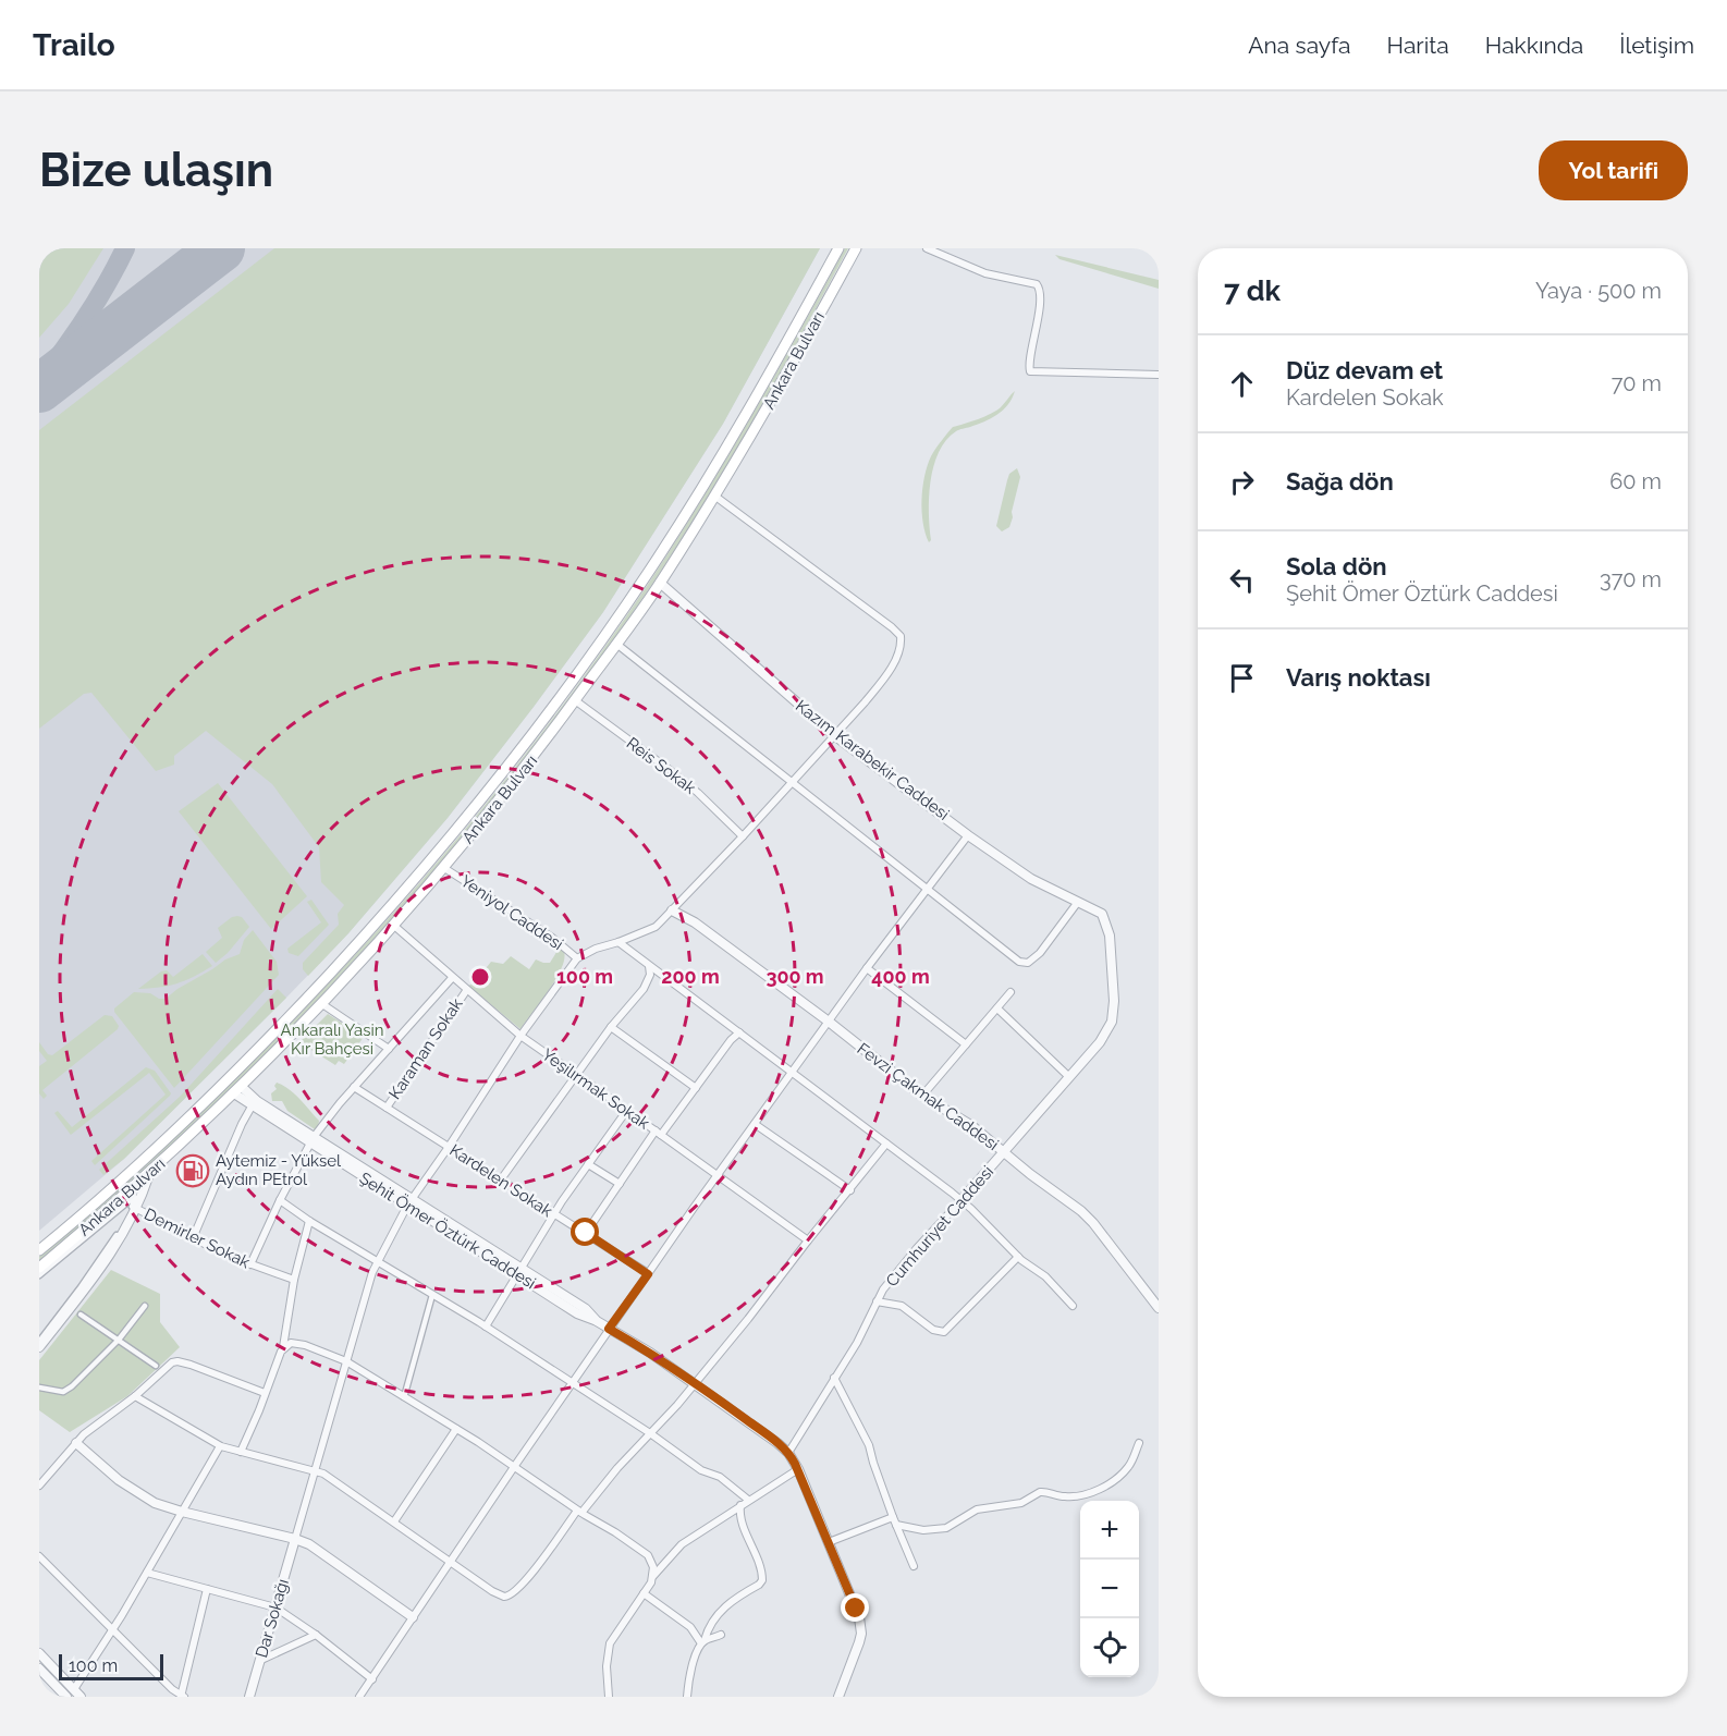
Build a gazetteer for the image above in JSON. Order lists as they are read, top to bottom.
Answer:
{
  "streets": {
    "main road": ["Ankara Bulvarı"],
    "street": [
      "Kazım Karabekir Caddesi",
      "Reis Sokak",
      "Yeniyol Caddesi",
      "Karaman Sokak",
      "Yeşilırmak Sokak",
      "Fevzi Çakmak Caddesi",
      "Kardelen Sokak",
      "Cumhuriyet Caddesi",
      "Şehit Ömer Öztürk Caddesi",
      "Demirler Sokak",
      "Dar Sokağı"
    ]
  },
  "crossings": [
    ["Ankara Bulvarı", "Kazım Karabekir Caddesi"],
    ["Ankara Bulvarı", "Reis Sokak"],
    ["Ankara Bulvarı", "Yeniyol Caddesi"],
    ["Ankara Bulvarı", "Yeşilırmak Sokak"],
    ["Ankara Bulvarı", "Şehit Ömer Öztürk Caddesi"],
    ["Kazım Karabekir Caddesi", "Cumhuriyet Caddesi"],
    ["Karaman Sokak", "Yeşilırmak Sokak"],
    ["Karaman Sokak", "Kardelen Sokak"],
    ["Fevzi Çakmak Caddesi", "Cumhuriyet Caddesi"],
    ["Cumhuriyet Caddesi", "Şehit Ömer Öztürk Caddesi"]
  ],
  "parks": ["Ankaralı Yasin Kır Bahçesi"],
  "places": {
    "fuel station": ["Aytemiz - Yüksel Aydın PEtrol"]
  },
  "scale_bar": "100 m",
  "page": {
    "header": "Trailo",
    "nav": [
      "Ana sayfa",
      "Harita",
      "Hakkında",
      "İletişim"
    ],
    "buttons": "Yol tarifi",
    "title": "Bize ulaşın",
    "heading": ["7 dk", "Yaya · 500 m"],
    "list": [
      ["Düz devam et", "Kardelen Sokak", "70 m"],
      ["Sağa dön", "60 m"],
      ["Sola dön", "Şehit Ömer Öztürk Caddesi", "370 m"],
      "Varış noktası"
    ],
    "map_buttons": ["+", "−"],
    "scale": "100 m"
  },
  "rings": [
    "100 m",
    "200 m",
    "300 m",
    "400 m"
  ]
}
